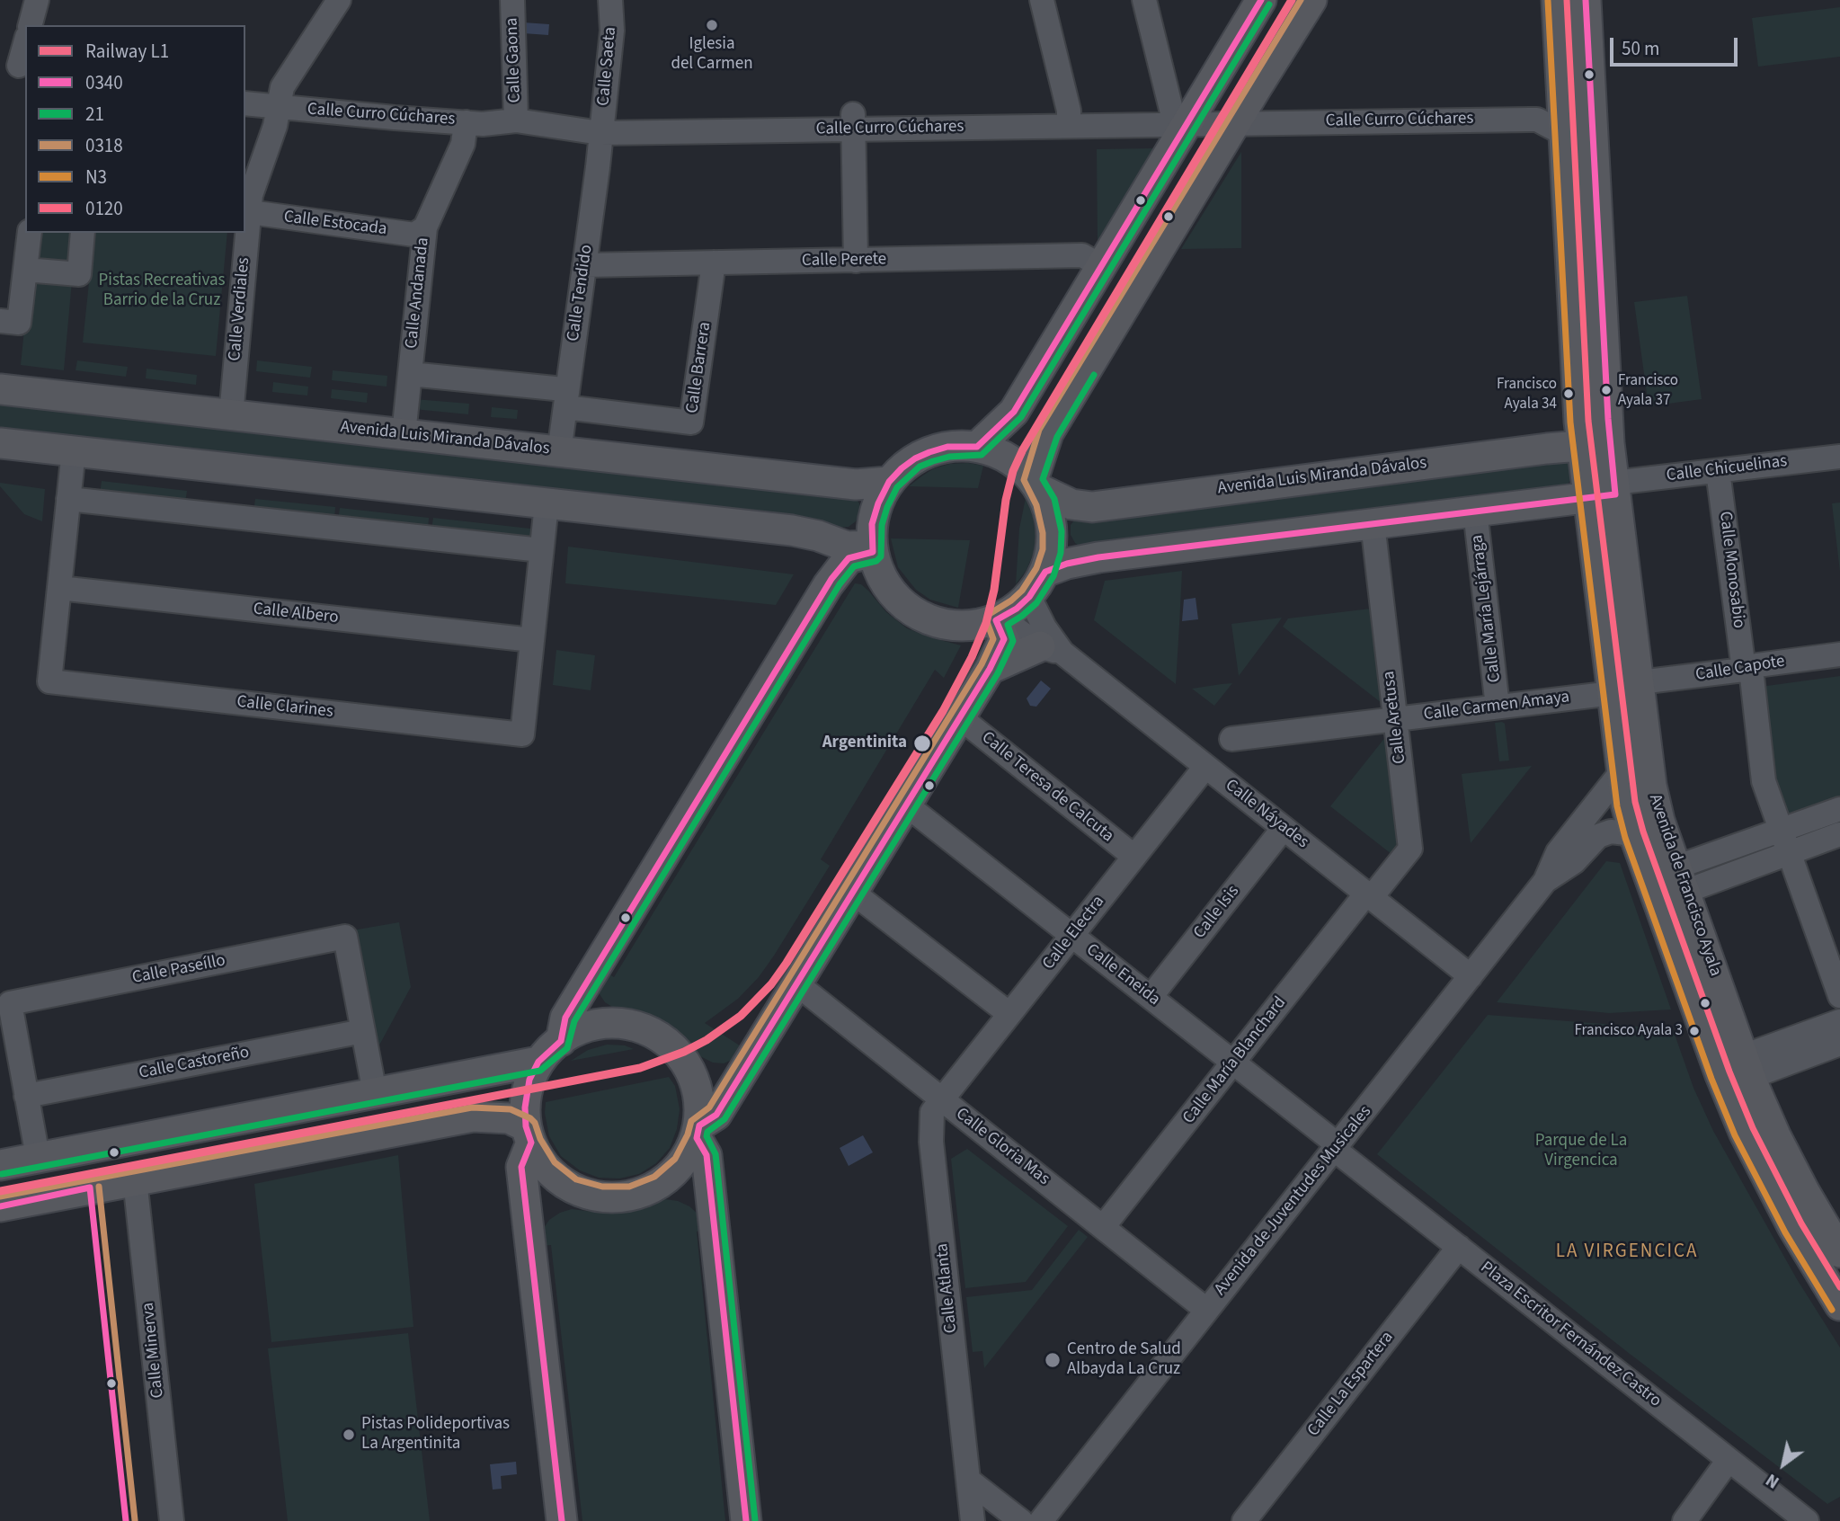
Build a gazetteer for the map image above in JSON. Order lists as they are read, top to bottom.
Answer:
{
  "streets": {
    "main road": ["Avenida Luis Miranda Dávalos", "Avenida de Francisco Ayala"],
    "street": [
      "Calle Gaona",
      "Calle Saeta",
      "Calle Curro Cúchares",
      "Calle Estocada",
      "Calle Perete",
      "Calle Andanada",
      "Calle Tendido",
      "Calle Verdiales",
      "Calle Barrera",
      "Calle Chicuelinas",
      "Calle Monosabio",
      "Calle María Lejárraga",
      "Calle Albero",
      "Calle Capote",
      "Calle Carmen Amaya",
      "Calle Clarines",
      "Calle Aretusa",
      "Calle Teresa de Calcuta",
      "Calle Náyades",
      "Calle Isis",
      "Calle Electra",
      "Calle Paseíllo",
      "Calle Eneida",
      "Calle María Blanchard",
      "Calle Castoreño",
      "Calle Gloria Mas",
      "Avenida de Juventudes Musicales",
      "Calle Atlanta",
      "Plaza Escritor Fernández Castro",
      "Calle Minerva",
      "Calle La Espartera"
    ]
  },
  "crossings": [
    ["Calle Gaona", "Calle Curro Cúchares"],
    ["Calle Saeta", "Calle Curro Cúchares"],
    ["Calle Saeta", "Calle Tendido"],
    ["Calle Curro Cúchares", "Calle Andanada"],
    ["Calle Curro Cúchares", "Calle Tendido"],
    ["Calle Curro Cúchares", "Calle Verdiales"],
    ["Calle Curro Cúchares", "Avenida de Francisco Ayala"],
    ["Calle Estocada", "Calle Andanada"],
    ["Calle Estocada", "Calle Verdiales"],
    ["Calle Perete", "Calle Tendido"],
    ["Calle Perete", "Calle Barrera"],
    ["Calle Andanada", "Avenida Luis Miranda Dávalos"],
    ["Calle Tendido", "Calle Barrera"],
    ["Calle Tendido", "Avenida Luis Miranda Dávalos"],
    ["Calle Verdiales", "Avenida Luis Miranda Dávalos"],
    ["Avenida Luis Miranda Dávalos", "Calle Náyades"],
    ["Avenida Luis Miranda Dávalos", "Avenida de Francisco Ayala"],
    ["Calle Chicuelinas", "Calle Monosabio"],
    ["Calle Chicuelinas", "Avenida de Francisco Ayala"],
    ["Calle Monosabio", "Calle Capote"],
    ["Calle María Lejárraga", "Calle Carmen Amaya"],
    ["Calle Albero", "Calle Clarines"],
    ["Calle Capote", "Avenida de Francisco Ayala"],
    ["Calle Carmen Amaya", "Calle Aretusa"],
    ["Calle Carmen Amaya", "Avenida de Francisco Ayala"],
    ["Calle Aretusa", "Calle Náyades"],
    ["Calle Aretusa", "Calle María Blanchard"],
    ["Calle Teresa de Calcuta", "Calle Electra"],
    ["Calle Náyades", "Calle Isis"],
    ["Calle Náyades", "Calle Electra"],
    ["Calle Náyades", "Calle María Blanchard"],
    ["Calle Náyades", "Avenida de Juventudes Musicales"],
    ["Avenida de Francisco Ayala", "Avenida de Juventudes Musicales"],
    ["Calle Isis", "Calle Eneida"],
    ["Calle Electra", "Calle Eneida"],
    ["Calle Electra", "Calle Gloria Mas"],
    ["Calle Electra", "Calle Atlanta"],
    ["Calle Paseíllo", "Calle Castoreño"],
    ["Calle Eneida", "Calle María Blanchard"],
    ["Calle Eneida", "Avenida de Juventudes Musicales"],
    ["Calle Eneida", "Plaza Escritor Fernández Castro"],
    ["Calle María Blanchard", "Calle Gloria Mas"],
    ["Calle Gloria Mas", "Avenida de Juventudes Musicales"],
    ["Calle Gloria Mas", "Calle Atlanta"],
    ["Avenida de Juventudes Musicales", "Plaza Escritor Fernández Castro"],
    ["Plaza Escritor Fernández Castro", "Calle La Espartera"]
  ],
  "districts": ["LA VIRGENCICA"],
  "parks": ["Pistas Recreativas Barrio de la Cruz", "Parque de La Virgencica"],
  "places": [
    "Iglesia del Carmen",
    "Francisco Ayala 37",
    "Francisco Ayala 34",
    "Argentinita",
    "Francisco Ayala 3",
    "Centro de Salud Albayda La Cruz",
    "Pistas Polideportivas La Argentinita"
  ],
  "lines": [
    "rail line L1",
    "transit line 0340",
    "transit line 0318",
    "transit line 0120",
    "transit line N3",
    "transit line 21"
  ],
  "legend": [
    "Railway L1",
    "0340",
    "21",
    "0318",
    "N3",
    "0120"
  ],
  "scale_bar": "50 m",
  "north": "bottom left"
}
